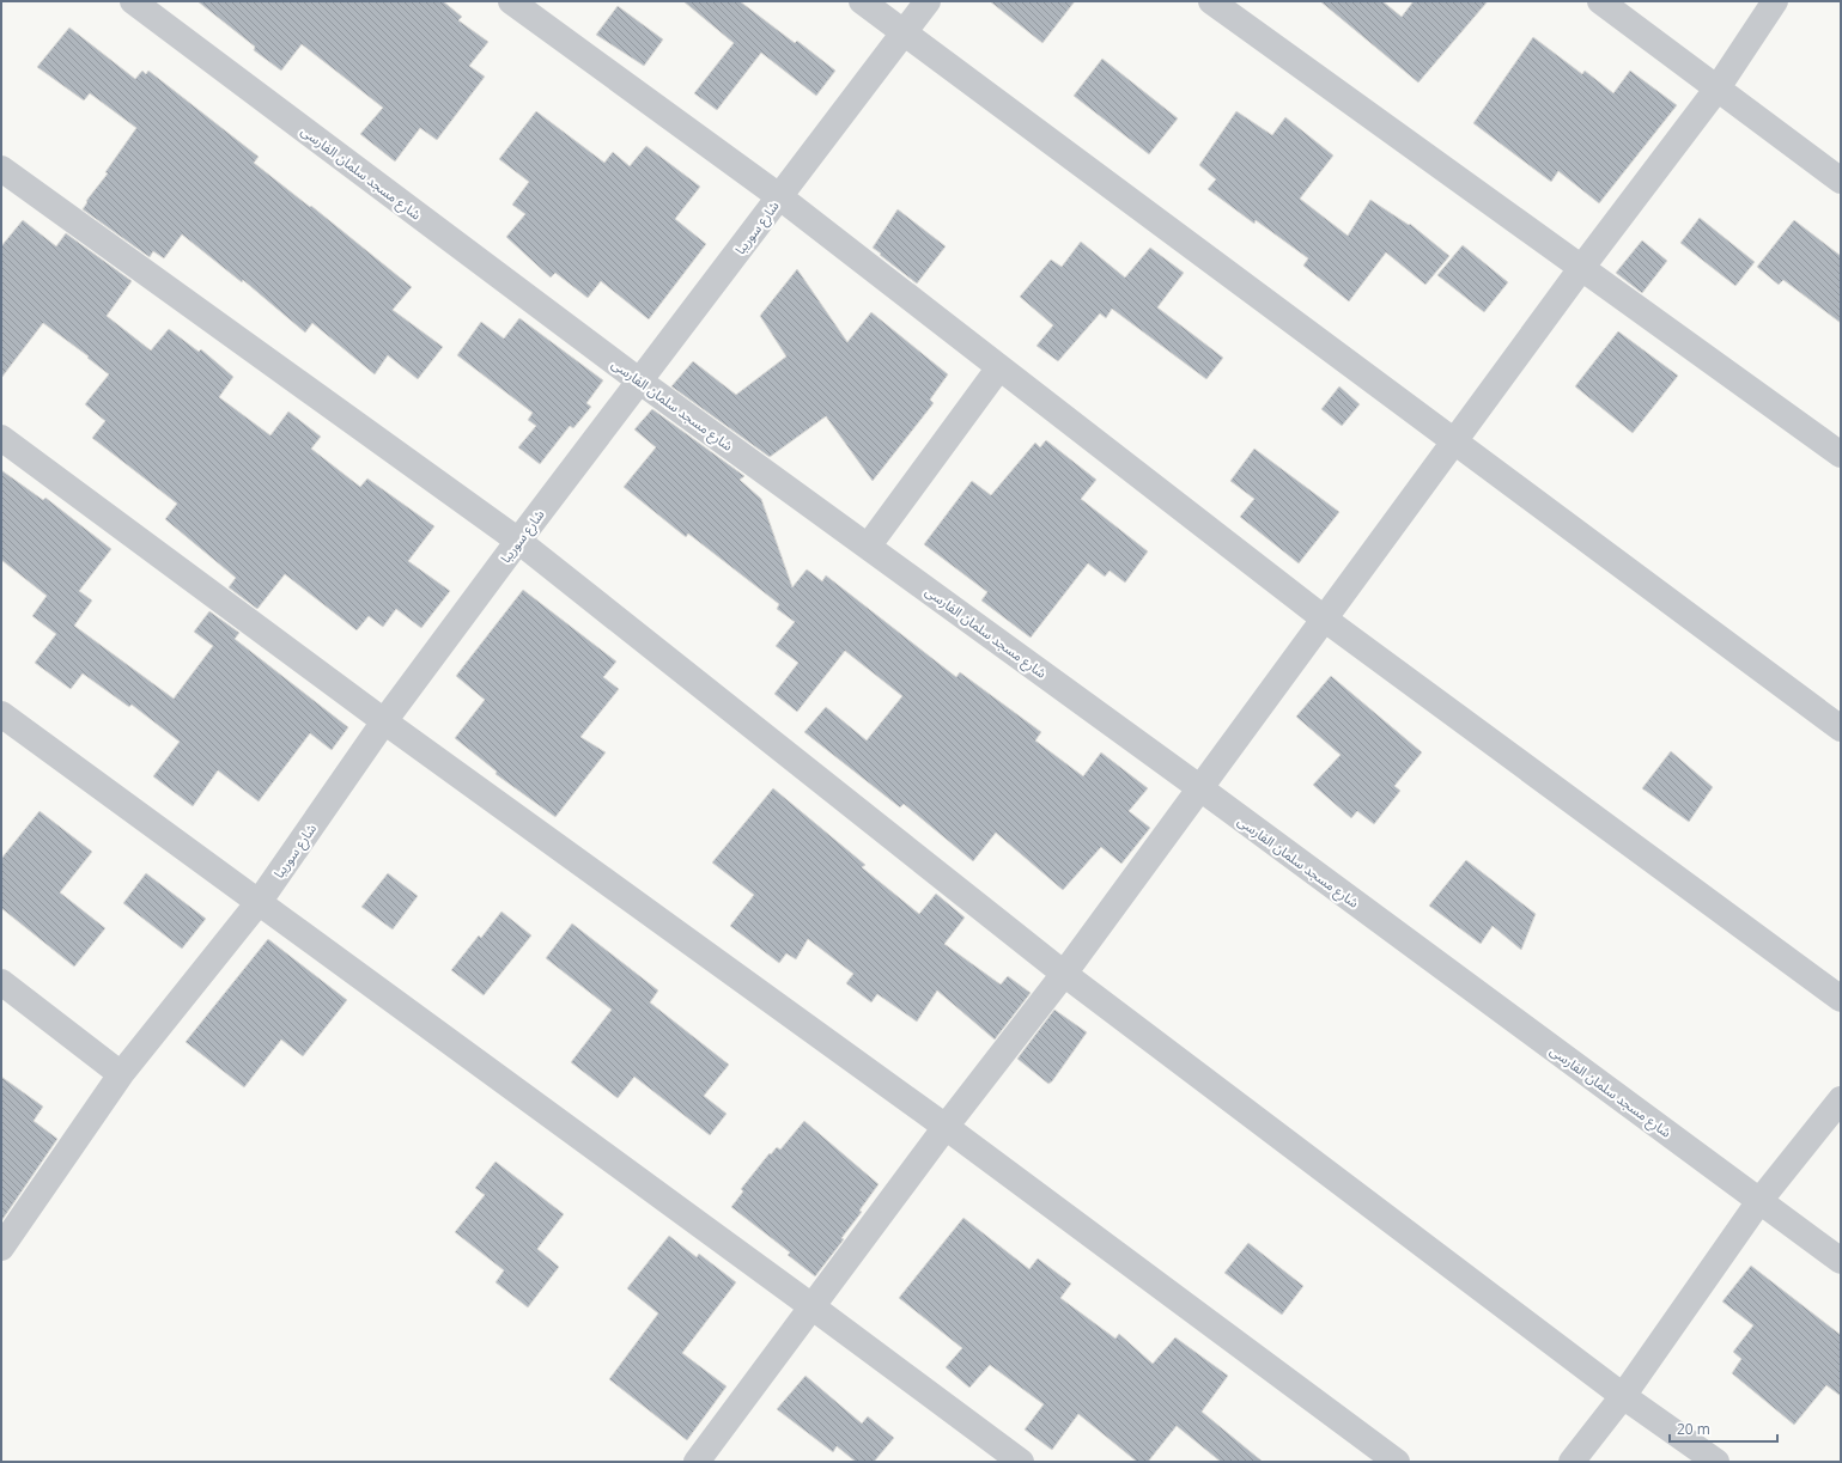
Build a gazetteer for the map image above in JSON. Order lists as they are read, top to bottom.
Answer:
{
  "streets": {
    "street": ["شارع مسجد سلمان الفارسى", "شارع سوريبا"]
  },
  "crossings": [
    ["شارع مسجد سلمان الفارسى", "شارع سوريبا"]
  ],
  "scale_bar": "20 m"
}
